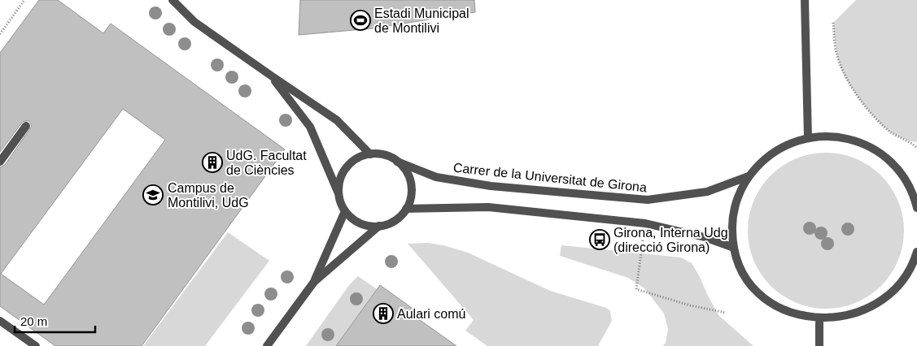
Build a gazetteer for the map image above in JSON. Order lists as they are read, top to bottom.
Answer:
{
  "streets": {
    "street": ["Carrer de la Universitat de Girona"]
  },
  "places": {
    "sports": ["Estadi Municipal de Montilivi"],
    "building": ["UdG. Facultat de Ciències", "Aulari comú"],
    "school or university": ["Campus de Montilivi, UdG"],
    "bus stop": ["Girona, Interna Udg (direcció Girona)"]
  },
  "scale_bar": "20 m"
}
